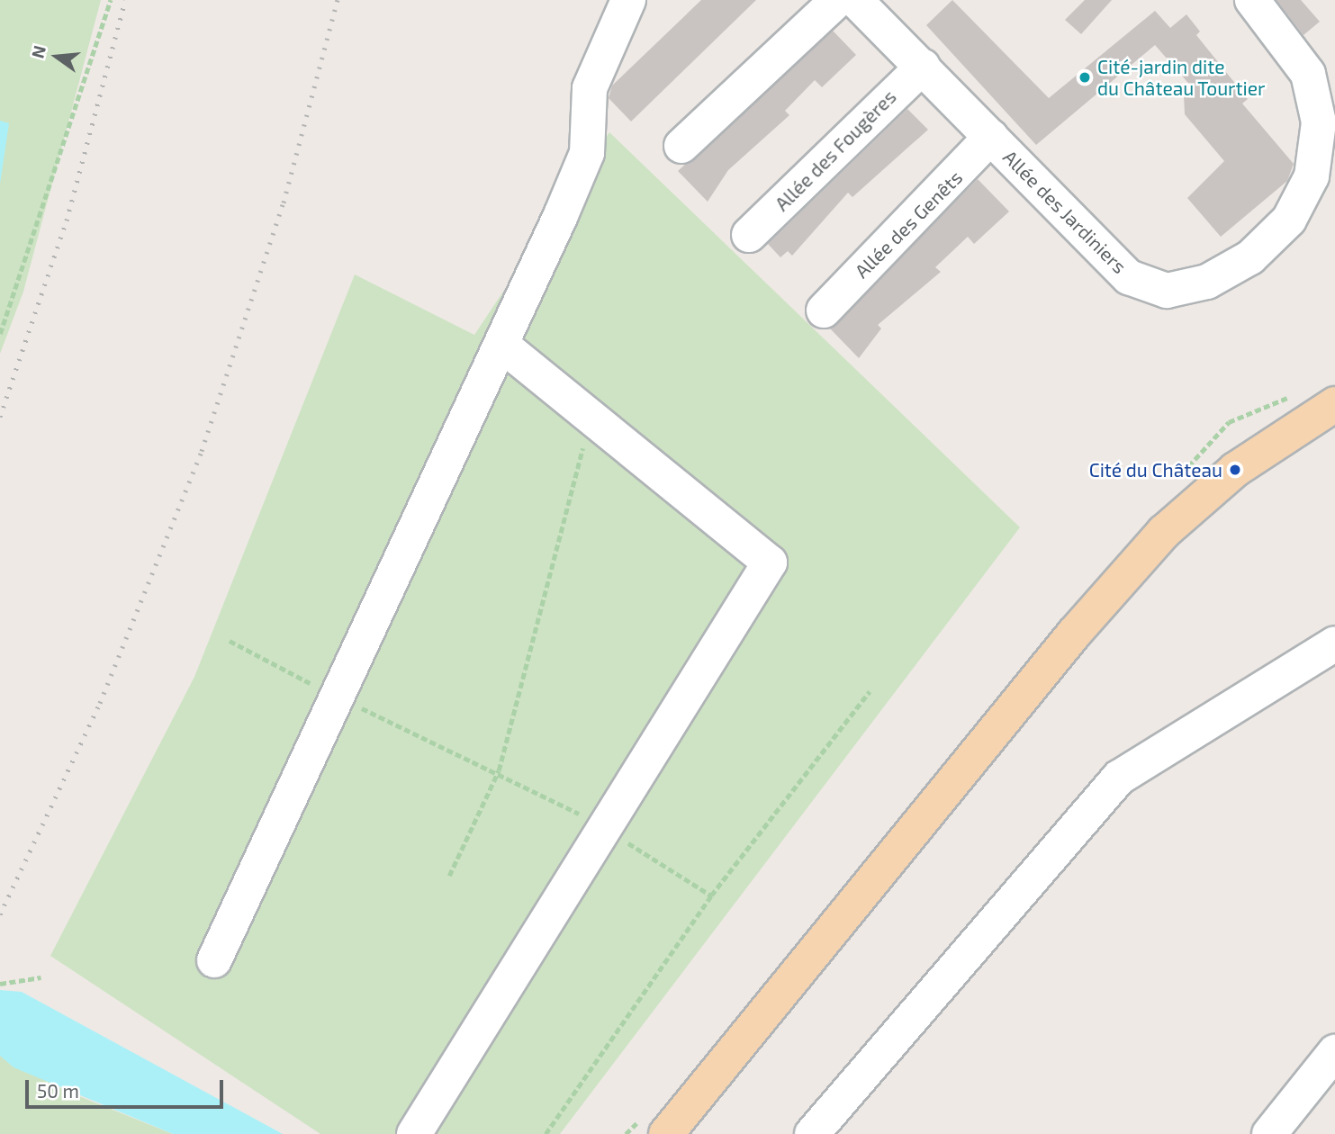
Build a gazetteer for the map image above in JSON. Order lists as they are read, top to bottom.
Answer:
{
  "streets": {
    "street": ["Allée des Fougères", "Allée des Jardiniers", "Allée des Genêts"]
  },
  "crossings": [
    ["Allée des Fougères", "Allée des Jardiniers"],
    ["Allée des Jardiniers", "Allée des Genêts"]
  ],
  "places": ["Cité-jardin dite du Château Tourtier", "Cité du Château"],
  "scale_bar": "50 m",
  "north": "left"
}
